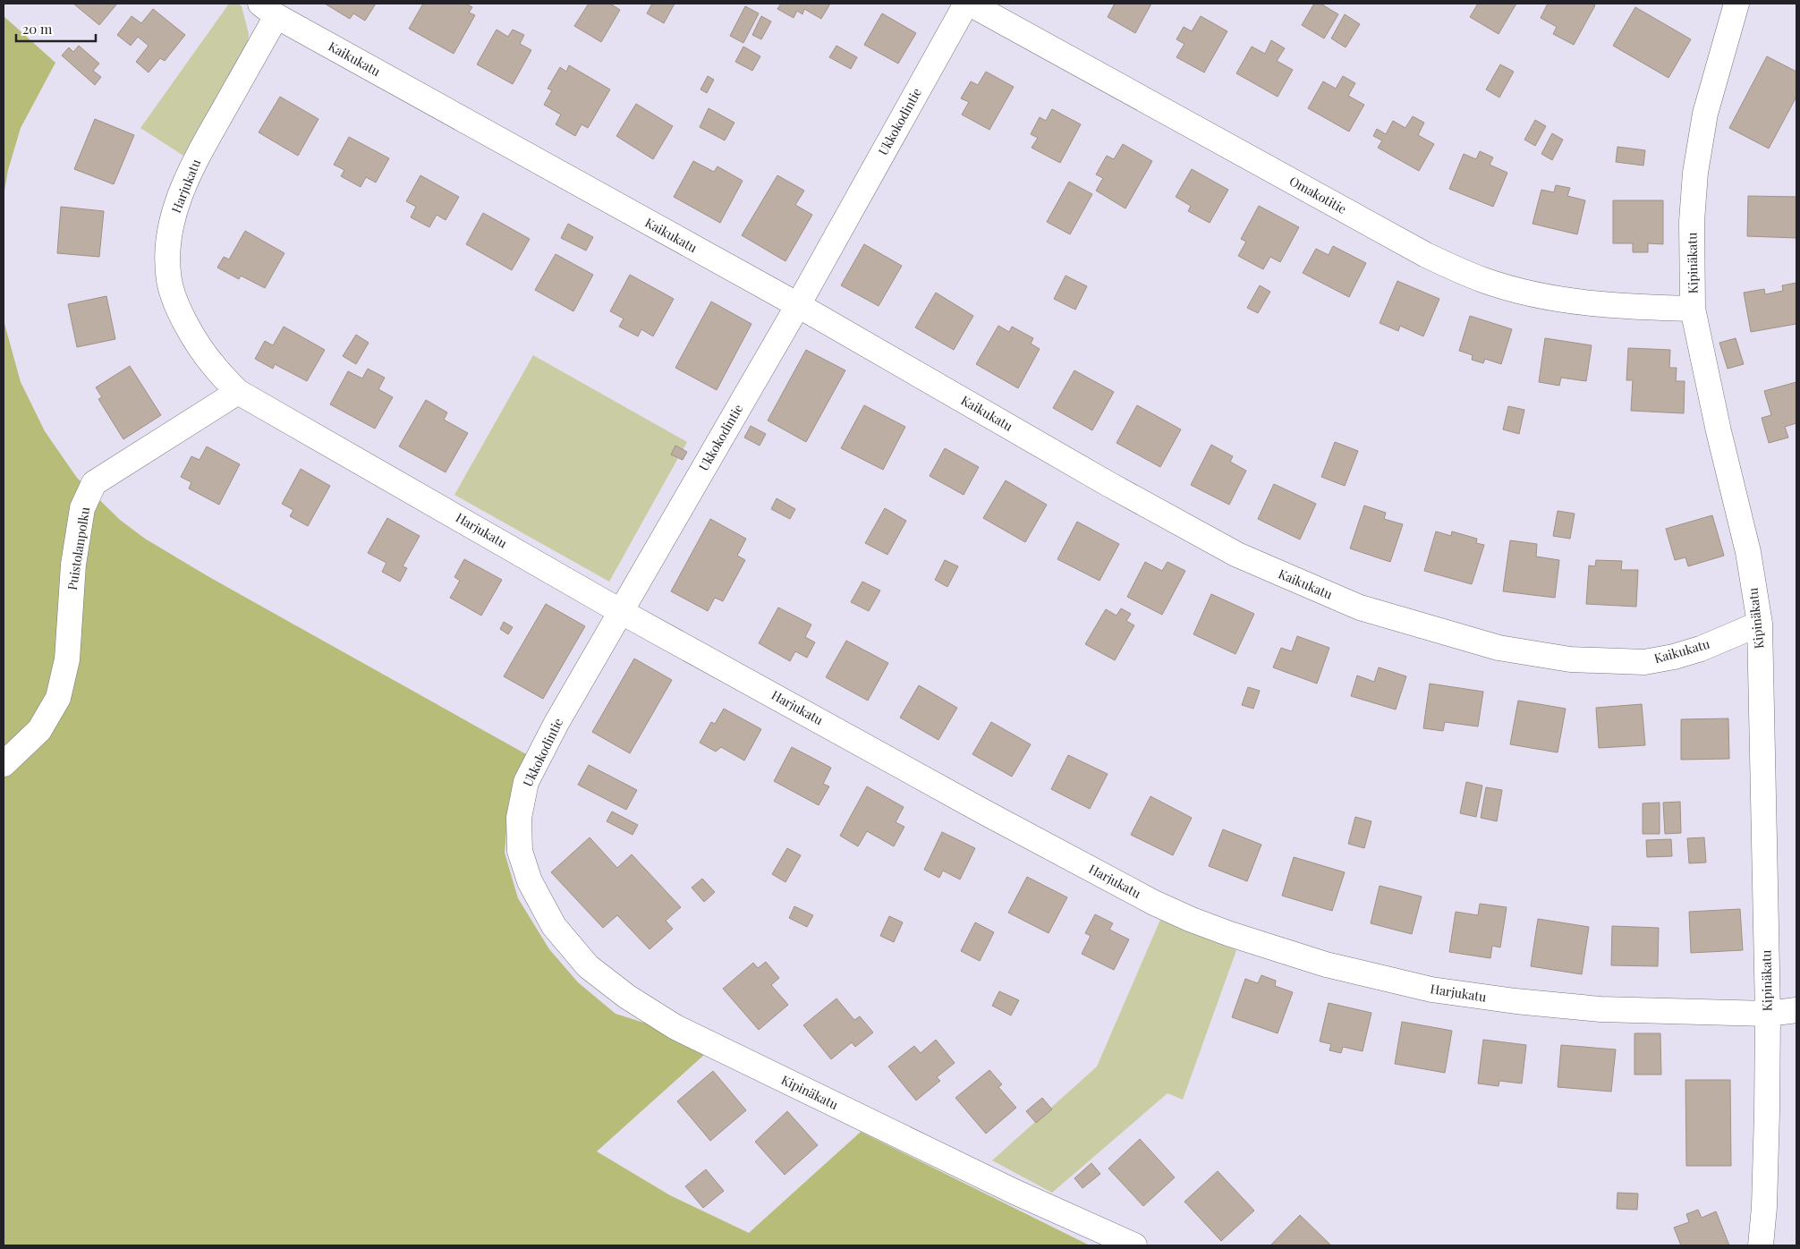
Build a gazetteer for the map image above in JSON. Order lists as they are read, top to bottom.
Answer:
{
  "streets": {
    "street": [
      "Kaikukatu",
      "Ukkokodintie",
      "Harjukatu",
      "Omakotitie",
      "Kipinäkatu",
      "Puistolanpolku"
    ]
  },
  "crossings": [
    ["Kaikukatu", "Ukkokodintie"],
    ["Kaikukatu", "Harjukatu"],
    ["Kaikukatu", "Kipinäkatu"],
    ["Ukkokodintie", "Harjukatu"],
    ["Ukkokodintie", "Omakotitie"],
    ["Ukkokodintie", "Kipinäkatu"],
    ["Harjukatu", "Kipinäkatu"],
    ["Harjukatu", "Puistolanpolku"],
    ["Omakotitie", "Kipinäkatu"]
  ],
  "scale_bar": "20 m"
}
